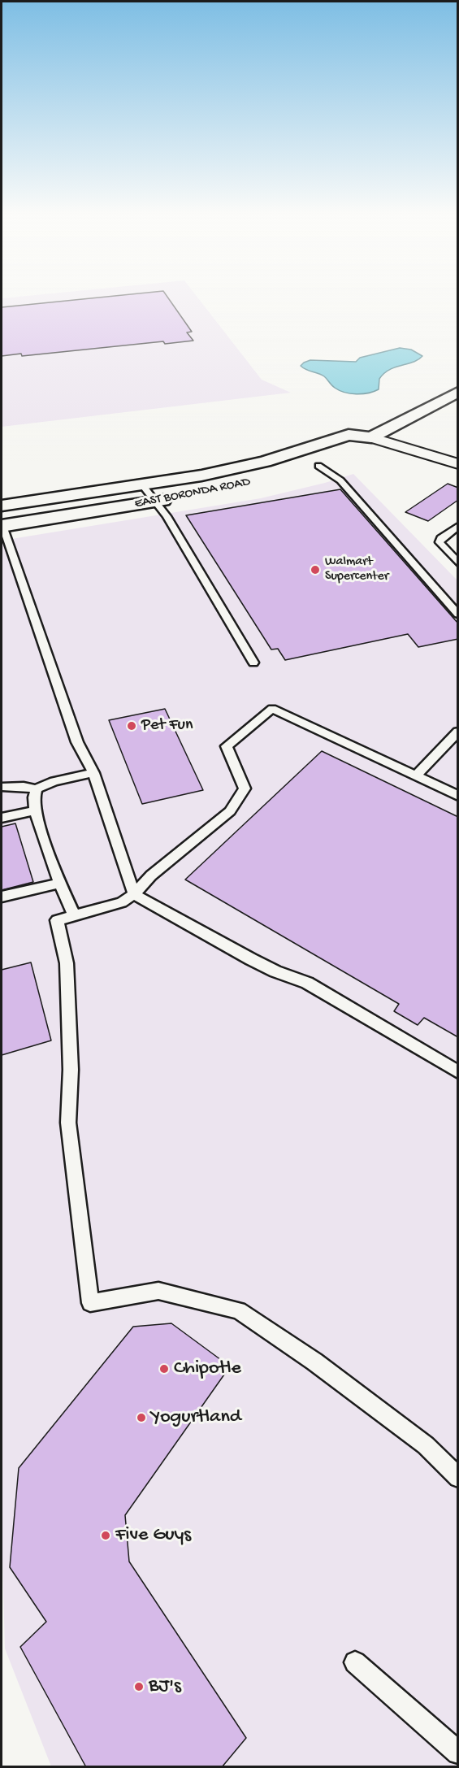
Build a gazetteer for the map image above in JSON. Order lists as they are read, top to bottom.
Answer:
{
  "streets": {
    "main road": ["EAST BORONDA ROAD"]
  },
  "places": [
    "Walmart Supercenter",
    "Pet Fun",
    "Chipotle",
    "Yogurtland",
    "Five Guys",
    "BJ's"
  ]
}
